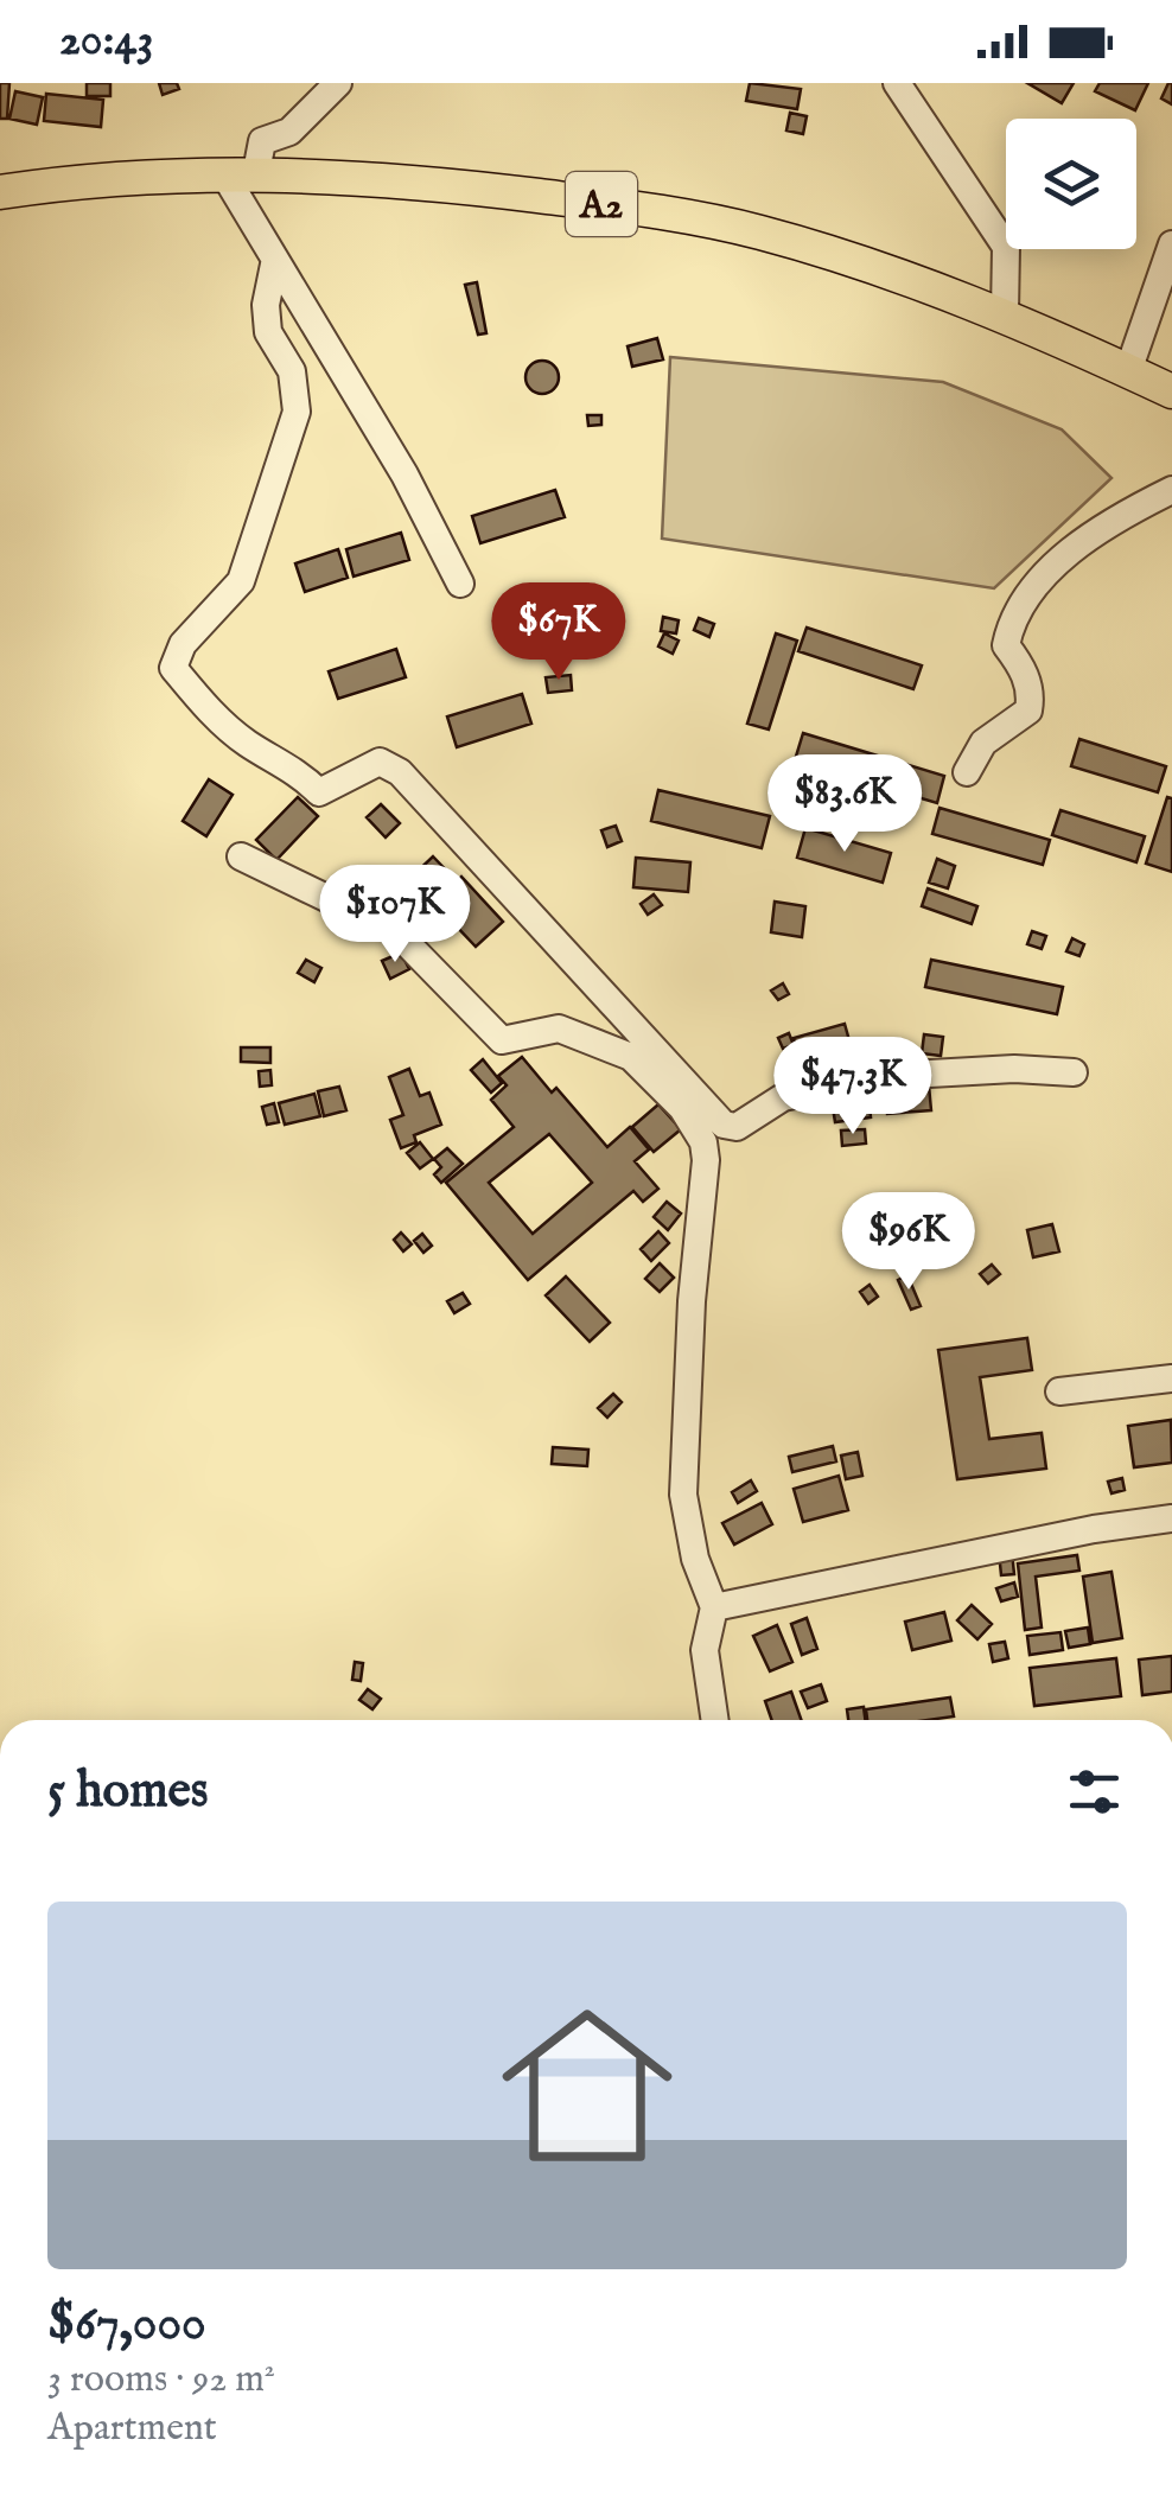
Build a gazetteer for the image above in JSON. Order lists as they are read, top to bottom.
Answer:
{
  "streets": {
    "main road": ["A2"]
  },
  "page": {
    "status": "20:43",
    "price": [
      "$67K",
      "$83.6K",
      "$107K",
      "$47.3K",
      "$96K"
    ],
    "heading": "5 homes",
    "list": [
      {
        "name": "$67,000",
        "note": "3 rooms · 92 m² · Apartment"
      }
    ]
  }
}
